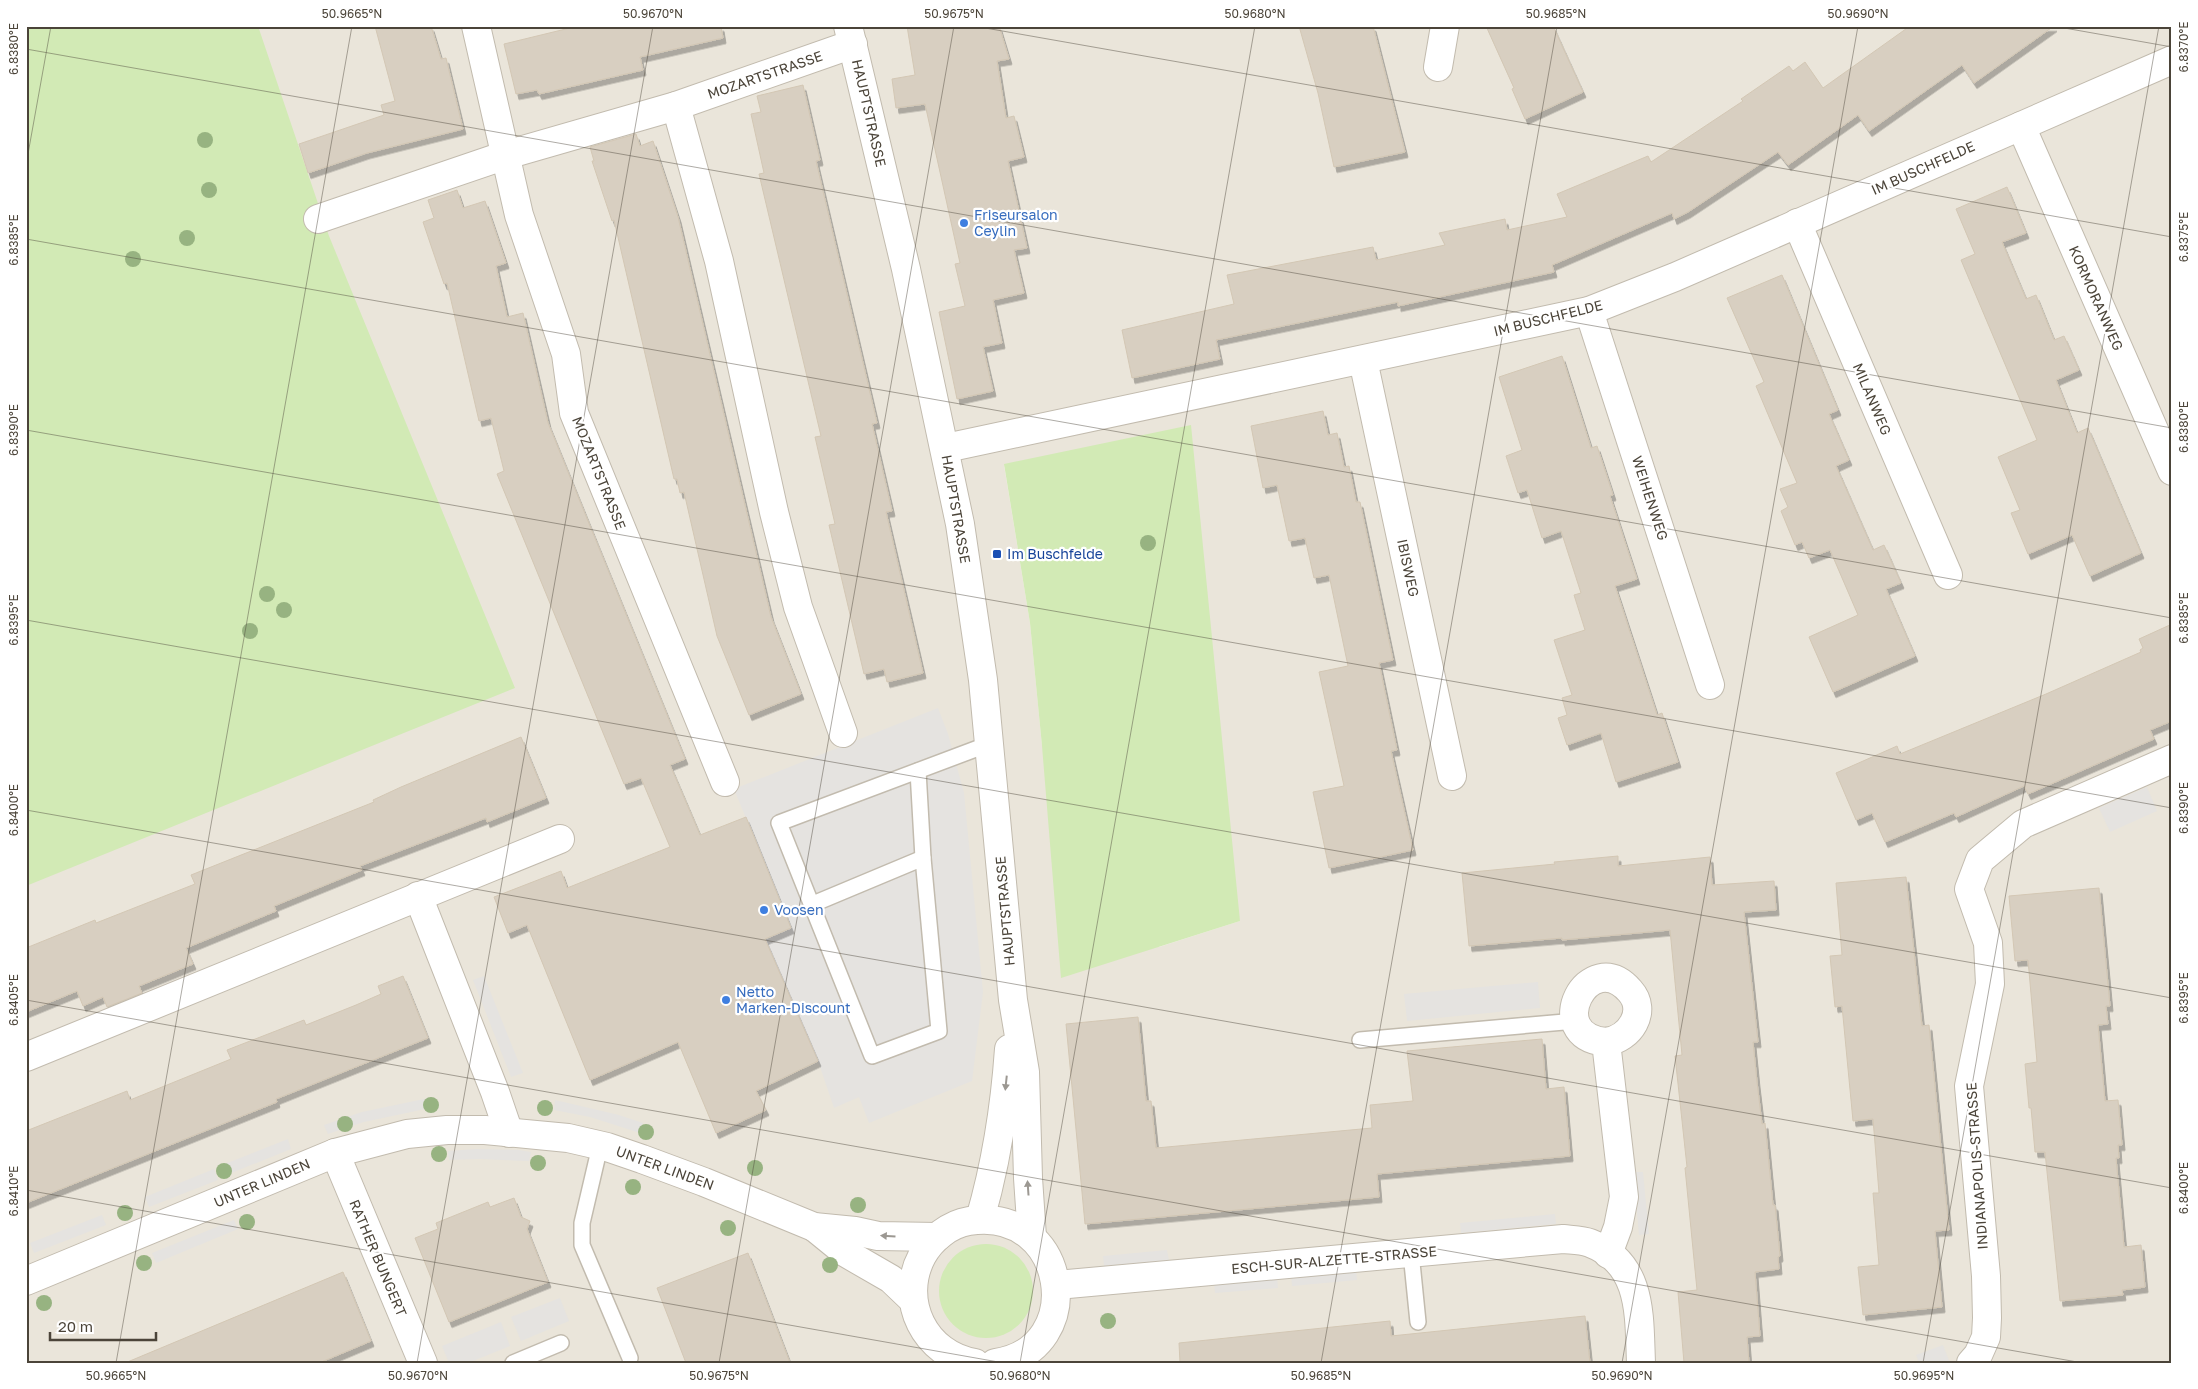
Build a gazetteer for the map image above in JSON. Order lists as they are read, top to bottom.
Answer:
{
  "streets": {
    "street": [
      "MOZARTSTRASSE",
      "HAUPTSTRASSE",
      "IM BUSCHFELDE",
      "KORMORANWEG",
      "MILANWEG",
      "WEIHENWEG",
      "IBISWEG",
      "INDIANAPOLIS-STRASSE",
      "UNTER LINDEN",
      "RATHER BUNGERT",
      "ESCH-SUR-ALZETTE-STRASSE"
    ]
  },
  "crossings": [
    ["MOZARTSTRASSE", "HAUPTSTRASSE"],
    ["HAUPTSTRASSE", "IM BUSCHFELDE"],
    ["IM BUSCHFELDE", "KORMORANWEG"],
    ["IM BUSCHFELDE", "MILANWEG"],
    ["IM BUSCHFELDE", "WEIHENWEG"],
    ["IM BUSCHFELDE", "IBISWEG"],
    ["UNTER LINDEN", "RATHER BUNGERT"]
  ],
  "places": {
    "other": ["Friseursalon Ceylin", "Voosen", "Netto Marken-Discount"],
    "transit": ["Im Buschfelde"]
  },
  "scale_bar": "20 m",
  "coordinates": [
    "50.9665°N",
    "50.9670°N",
    "50.9675°N",
    "50.9680°N",
    "50.9685°N",
    "50.9690°N",
    "6.8370°E",
    "6.8380°E",
    "6.8375°E",
    "6.8385°E",
    "6.8390°E",
    "6.8395°E",
    "6.8400°E",
    "6.8405°E",
    "6.8410°E",
    "50.9695°N"
  ]
}
